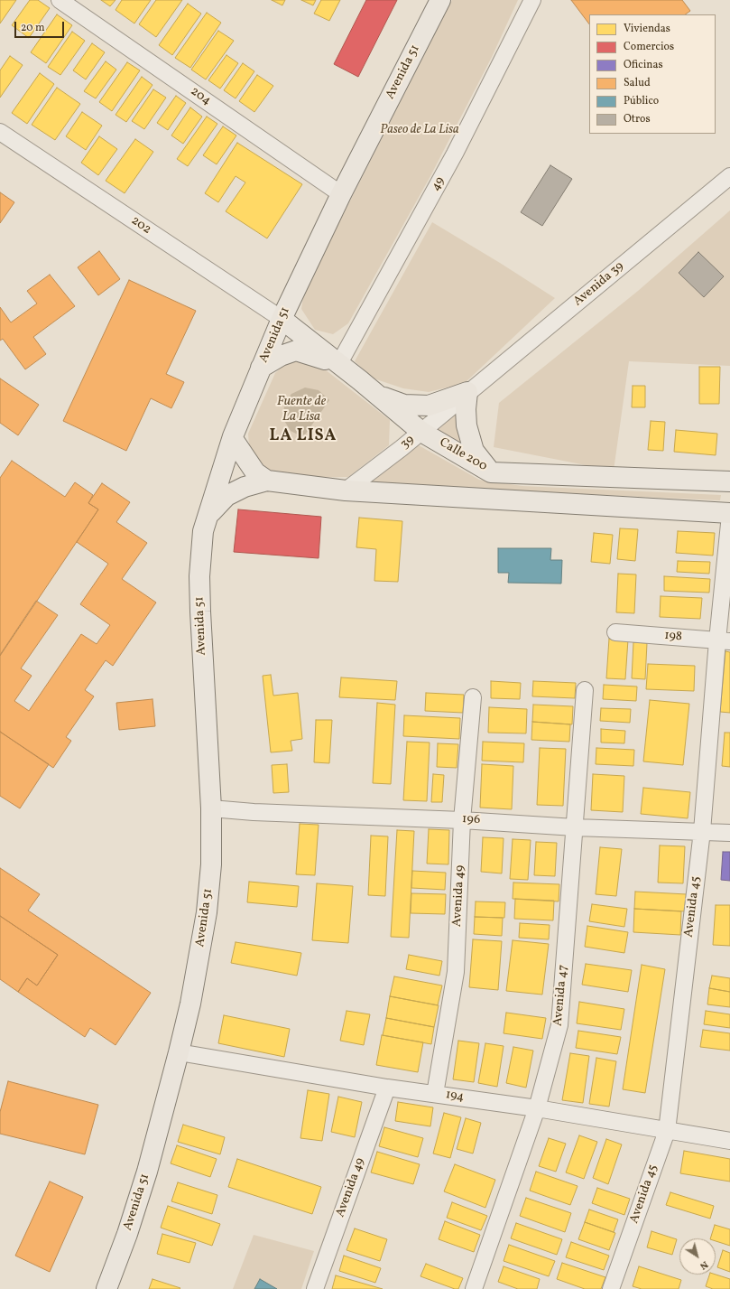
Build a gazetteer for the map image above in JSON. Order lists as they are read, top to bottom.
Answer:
{
  "streets": {
    "main road": ["Avenida 51", "Calle 200"],
    "street": [
      "204",
      "49",
      "202",
      "Avenida 39",
      "39",
      "198",
      "196",
      "Avenida 49",
      "Avenida 45",
      "Avenida 47",
      "194"
    ]
  },
  "crossings": [
    ["Avenida 51", "204"],
    ["Avenida 51", "202"],
    ["Avenida 51", "Calle 200"],
    ["Avenida 51", "196"],
    ["Avenida 51", "194"],
    ["49", "Calle 200"],
    ["202", "Calle 200"],
    ["Avenida 39", "39"],
    ["39", "Calle 200"],
    ["198", "Avenida 45"],
    ["196", "Avenida 49"],
    ["196", "Avenida 45"],
    ["196", "Avenida 47"],
    ["Avenida 49", "194"],
    ["Avenida 45", "194"],
    ["Avenida 47", "194"]
  ],
  "districts": ["LA LISA"],
  "water": ["Fuente de La Lisa"],
  "parks": ["Paseo de La Lisa"],
  "legend": [
    "Viviendas",
    "Comercios",
    "Oficinas",
    "Salud",
    "Público",
    "Otros"
  ],
  "scale_bar": "20 m",
  "north": "bottom right"
}
